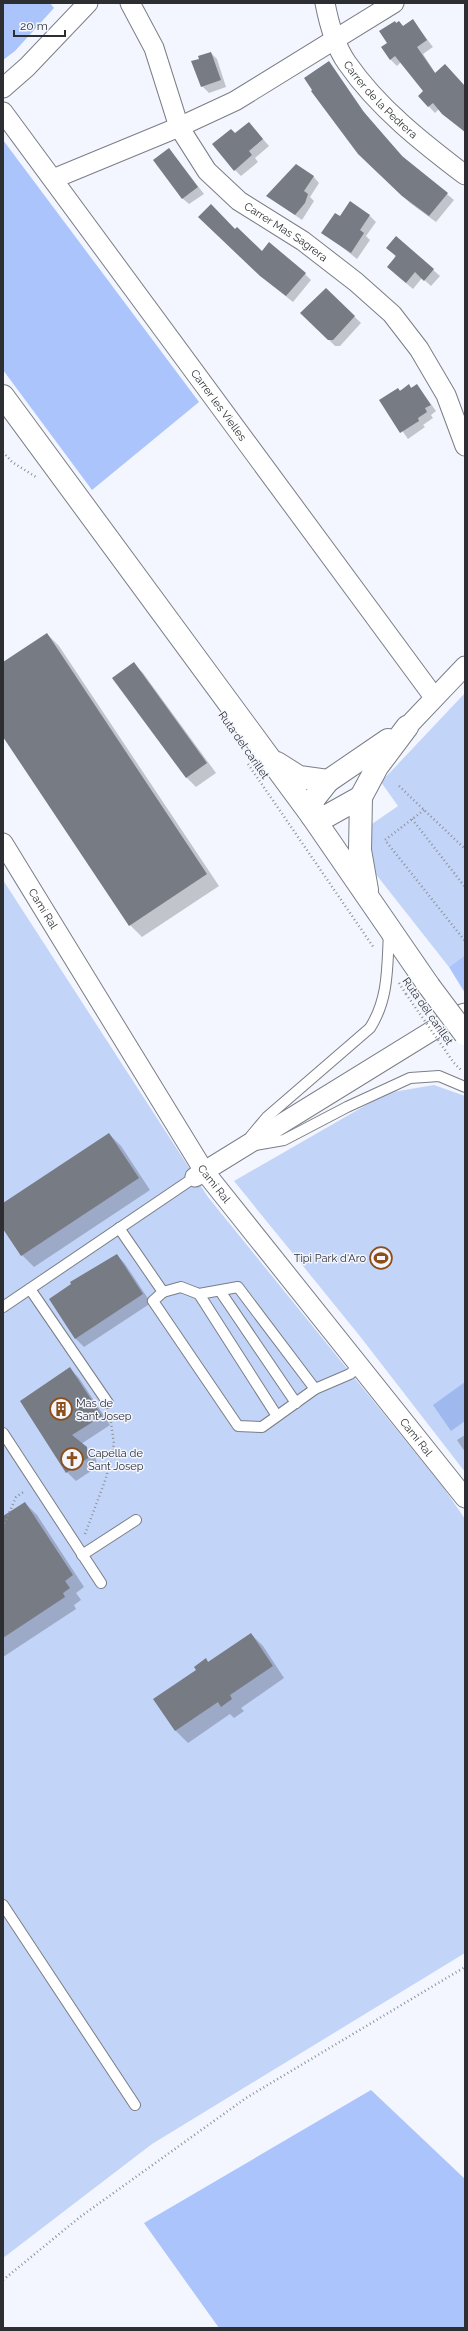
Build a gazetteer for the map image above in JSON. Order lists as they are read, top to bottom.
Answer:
{
  "streets": {
    "street": [
      "Carrer de la Pedrera",
      "Carrer Mas Sagrera",
      "Carrer les Vielles",
      "Camí Ral"
    ],
    "path": ["Ruta del carillet"]
  },
  "places": {
    "sports": ["Tipi Park d'Aro"],
    "building": ["Mas de Sant Josep"],
    "church": ["Capella de Sant Josep"]
  },
  "scale_bar": "20 m"
}
